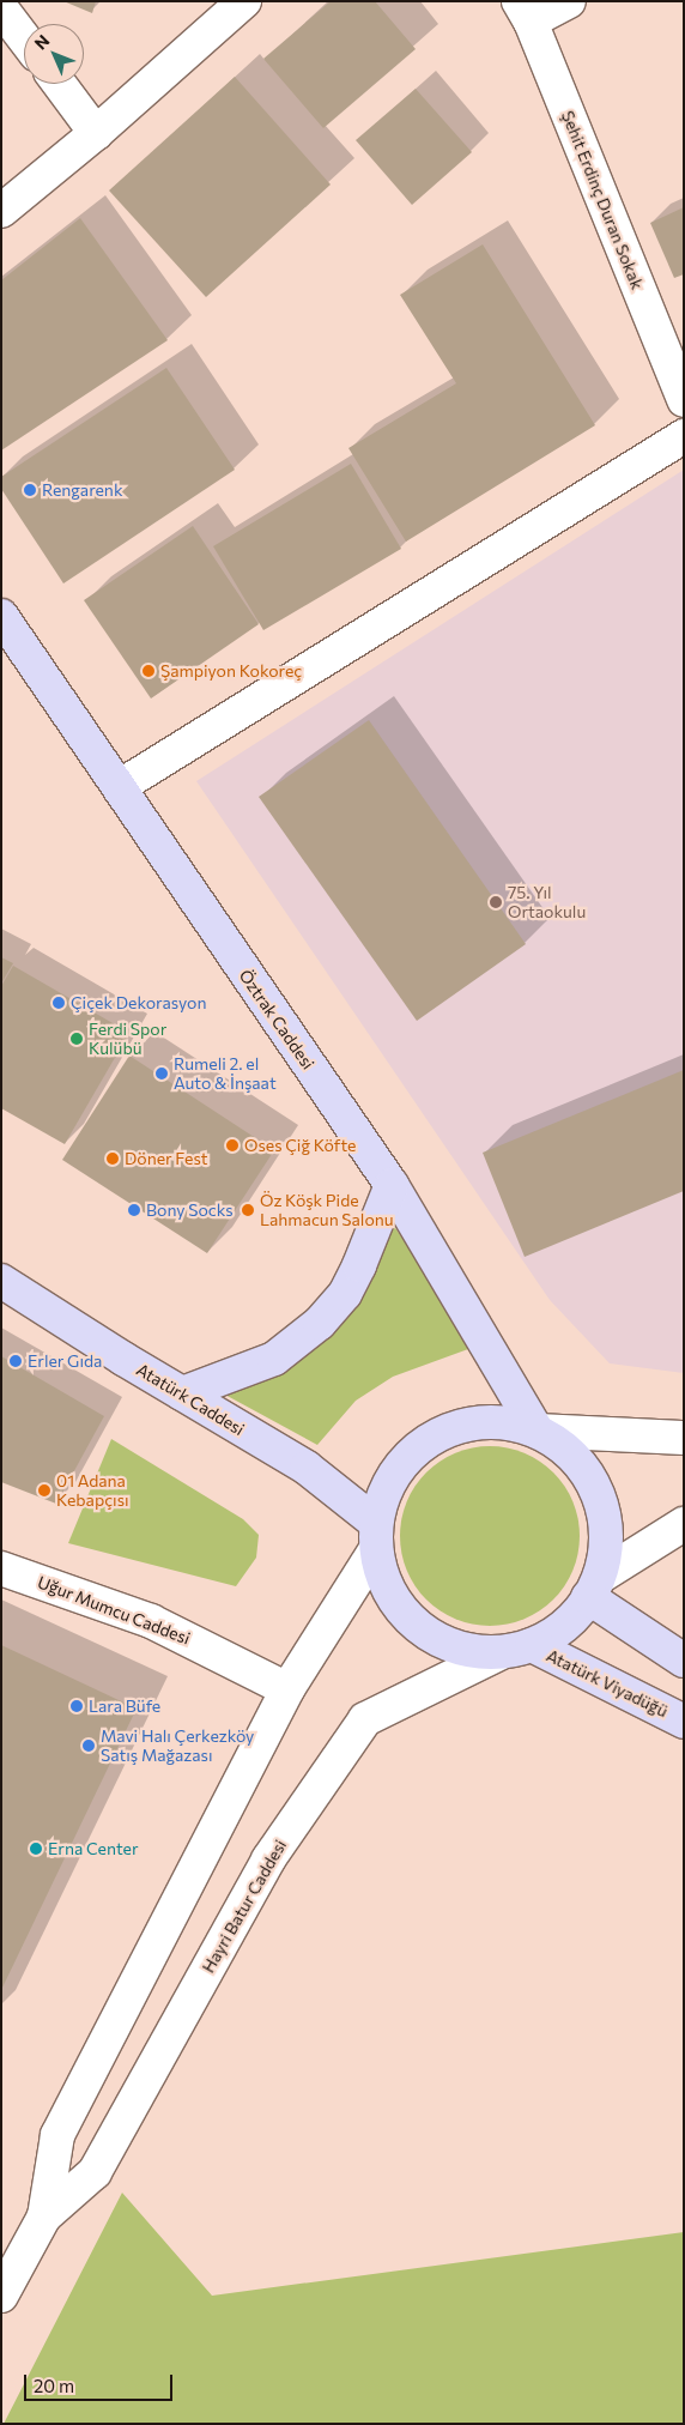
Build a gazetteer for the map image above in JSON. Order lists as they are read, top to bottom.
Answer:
{
  "streets": {
    "main road": ["Öztrak Caddesi", "Atatürk Caddesi", "Atatürk Viyadüğü"],
    "street": ["Şehit Erdinç Duran Sokak", "Uğur Mumcu Caddesi", "Hayri Batur Caddesi"]
  },
  "crossings": [
    ["Atatürk Caddesi", "Hayri Batur Caddesi"],
    ["Uğur Mumcu Caddesi", "Hayri Batur Caddesi"]
  ],
  "places": [
    "Rengarenk",
    "Şampiyon Kokoreç",
    "75. Yıl Ortaokulu",
    "Çiçek Dekorasyon",
    "Ferdi Spor Kulübü",
    "Rumeli 2. el Auto & İnşaat",
    "Oses Çiğ Köfte",
    "Döner Fest",
    "Bony Socks",
    "Öz Köşk Pide Lahmacun Salonu",
    "Erler Gıda",
    "01 Adana Kebapçısı",
    "Lara Büfe",
    "Mavi Halı Çerkezköy Satış Mağazası",
    "Erna Center"
  ],
  "scale_bar": "20 m",
  "north": "top left"
}
